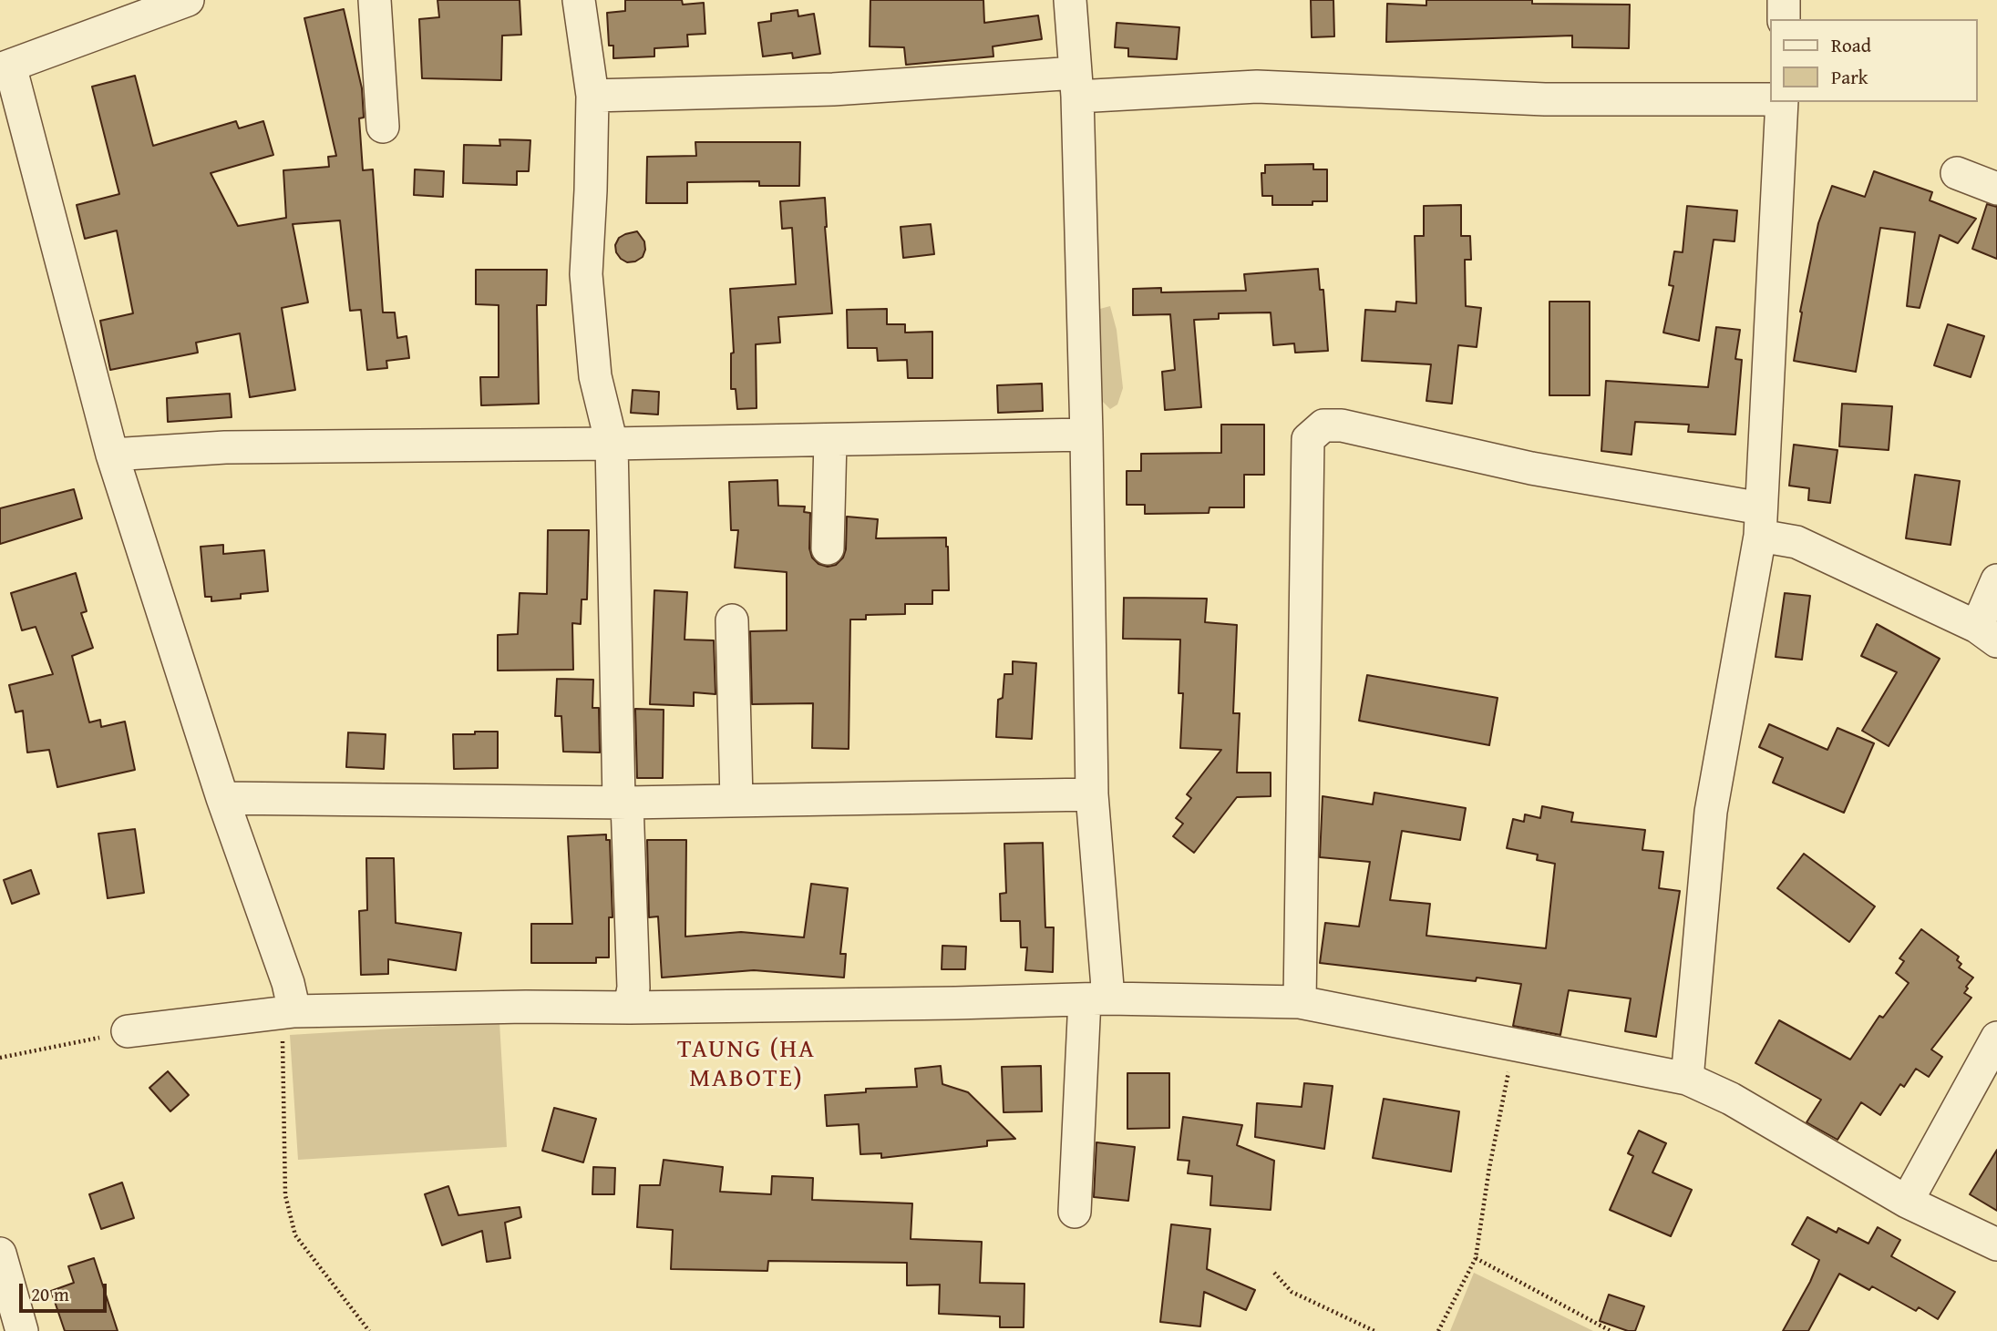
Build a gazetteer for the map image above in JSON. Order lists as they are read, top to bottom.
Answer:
{
  "districts": ["TAUNG (HA MABOTE)"],
  "legend": ["Road", "Park"],
  "scale_bar": "20 m"
}
